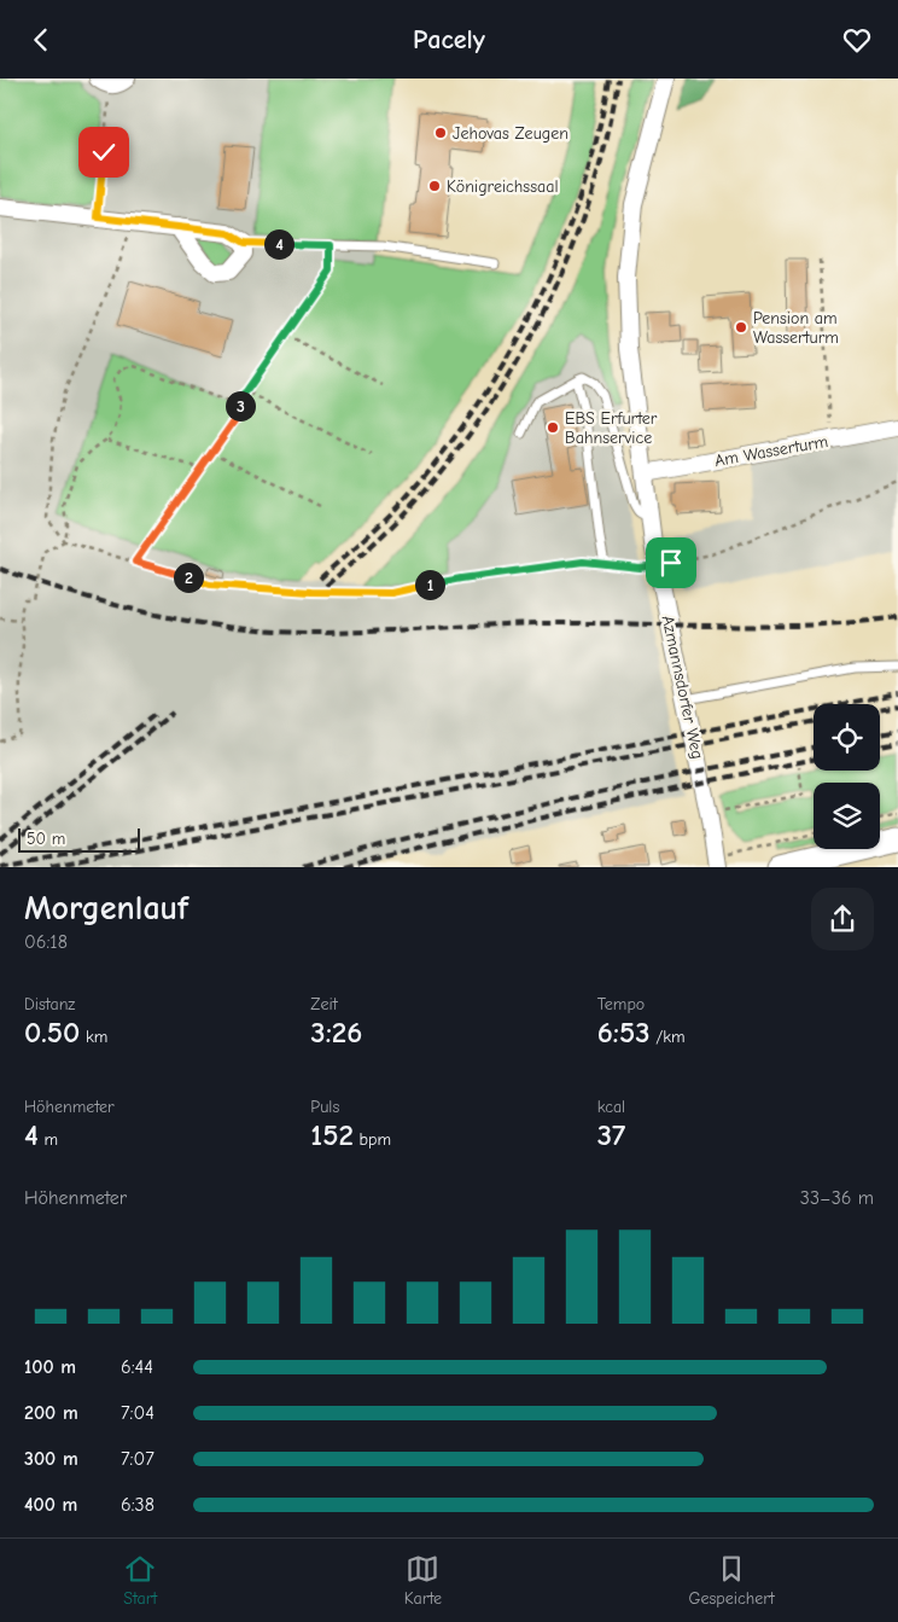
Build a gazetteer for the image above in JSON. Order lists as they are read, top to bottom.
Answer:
{
  "streets": {
    "street": ["Am Wasserturm", "Azmannsdorfer Weg"]
  },
  "crossings": [
    ["Am Wasserturm", "Azmannsdorfer Weg"]
  ],
  "places": [
    "Jehovas Zeugen",
    "Königreichssaal",
    "Pension am Wasserturm",
    "EBS Erfurter Bahnservice"
  ],
  "scale_bar": "50 m",
  "page": {
    "header": "Pacely",
    "pins": [
      "4",
      "3",
      "2",
      "1"
    ],
    "scale": "50 m",
    "heading": ["Morgenlauf", "06:18"],
    "stats": [
      ["Distanz", "0.50 km"],
      ["Zeit", "3:26"],
      ["Tempo", "6:53 /km"],
      ["Höhenmeter", "4 m"],
      ["Puls", "152 bpm"],
      ["kcal", "37"]
    ],
    "chart": ["Höhenmeter", "33–36 m"],
    "list": [
      {
        "name": "100 m",
        "note": "6:44"
      },
      {
        "name": "200 m",
        "note": "7:04"
      },
      {
        "name": "300 m",
        "note": "7:07"
      },
      {
        "name": "400 m",
        "note": "6:38"
      }
    ],
    "tabs": ["Start", "Karte", "Gespeichert"]
  }
}
